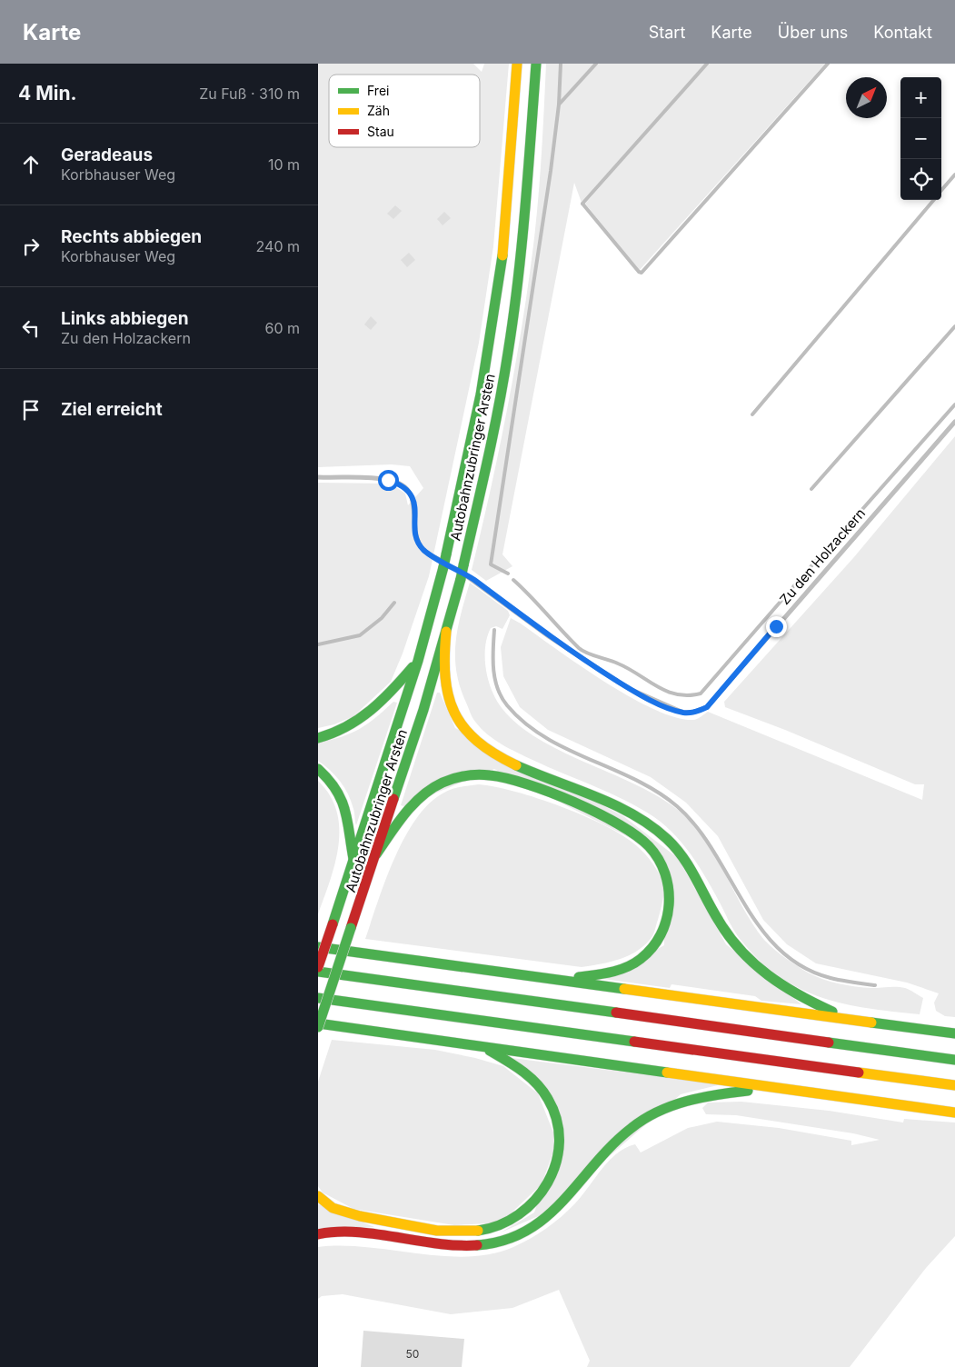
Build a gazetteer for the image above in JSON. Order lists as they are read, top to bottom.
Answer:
{
  "streets": {
    "highway": ["Autobahnzubringer Arsten"],
    "lane": ["Zu den Holzackern"]
  },
  "crossings": [
    ["Autobahnzubringer Arsten", "Zu den Holzackern"]
  ],
  "house_numbers": ["50"],
  "legend": ["Frei", "Zäh", "Stau"],
  "north": "top right",
  "page": {
    "header": "Karte",
    "nav": [
      "Start",
      "Karte",
      "Über uns",
      "Kontakt"
    ],
    "heading": ["4 Min.", "Zu Fuß · 310 m"],
    "map_buttons": ["+", "−"],
    "list": [
      ["Geradeaus", "Korbhauser Weg", "10 m"],
      ["Rechts abbiegen", "Korbhauser Weg", "240 m"],
      ["Links abbiegen", "Zu den Holzackern", "60 m"],
      "Ziel erreicht"
    ]
  }
}
